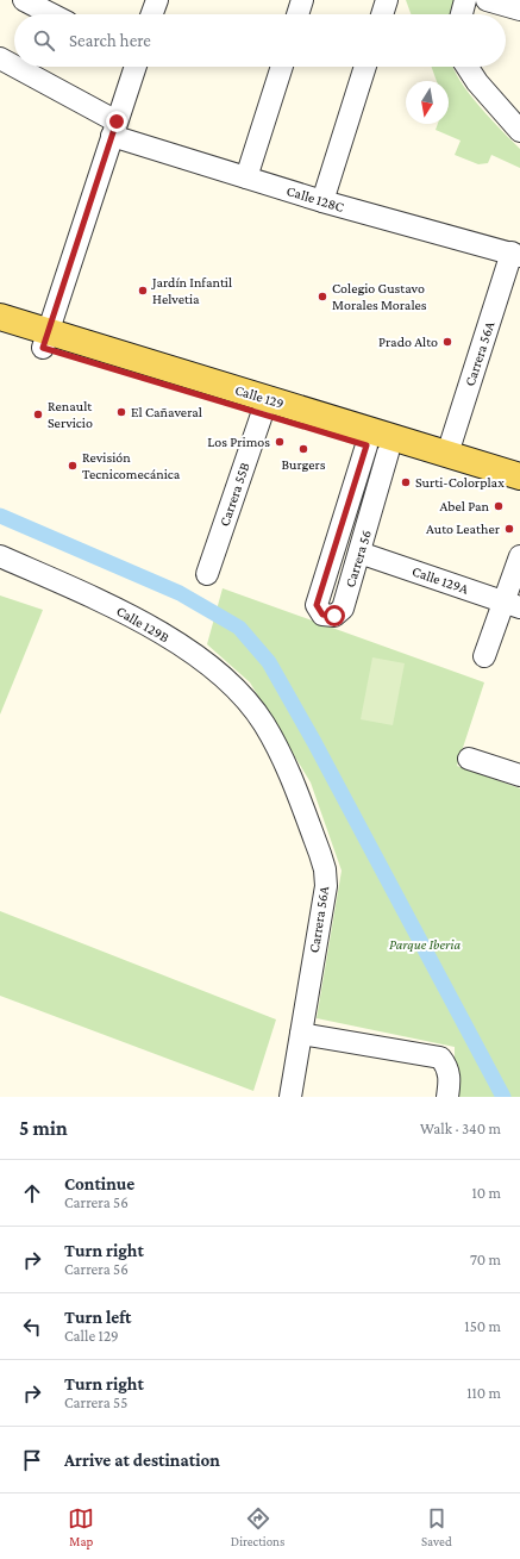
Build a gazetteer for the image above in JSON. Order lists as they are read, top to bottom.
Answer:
{
  "streets": {
    "main road": ["Calle 129"],
    "street": [
      "Calle 128C",
      "Carrera 56A",
      "Carrera 55B",
      "Carrera 56",
      "Calle 129A",
      "Calle 129B"
    ]
  },
  "crossings": [
    ["Calle 128C", "Carrera 56A"],
    ["Carrera 56A", "Calle 129"],
    ["Carrera 56A", "Calle 129B"],
    ["Calle 129", "Carrera 55B"],
    ["Calle 129", "Carrera 56"],
    ["Carrera 56", "Calle 129A"]
  ],
  "parks": ["Parque Iberia"],
  "places": [
    "Jardín Infantil Helvetia",
    "Colegio Gustavo Morales Morales",
    "Prado Alto",
    "El Cañaveral",
    "Renault Servicio",
    "Los Primos",
    "Burgers",
    "Revisión Tecnicomecánica",
    "Surti-Colorplax",
    "Abel Pan",
    "Auto Leather"
  ],
  "north": "bottom",
  "page": {
    "search": "Search here",
    "heading": ["5 min", "Walk · 340 m"],
    "list": [
      ["Continue", "Carrera 56", "10 m"],
      ["Turn right", "Carrera 56", "70 m"],
      ["Turn left", "Calle 129", "150 m"],
      ["Turn right", "Carrera 55", "110 m"],
      "Arrive at destination"
    ],
    "nav": ["Map", "Directions", "Saved"]
  }
}
